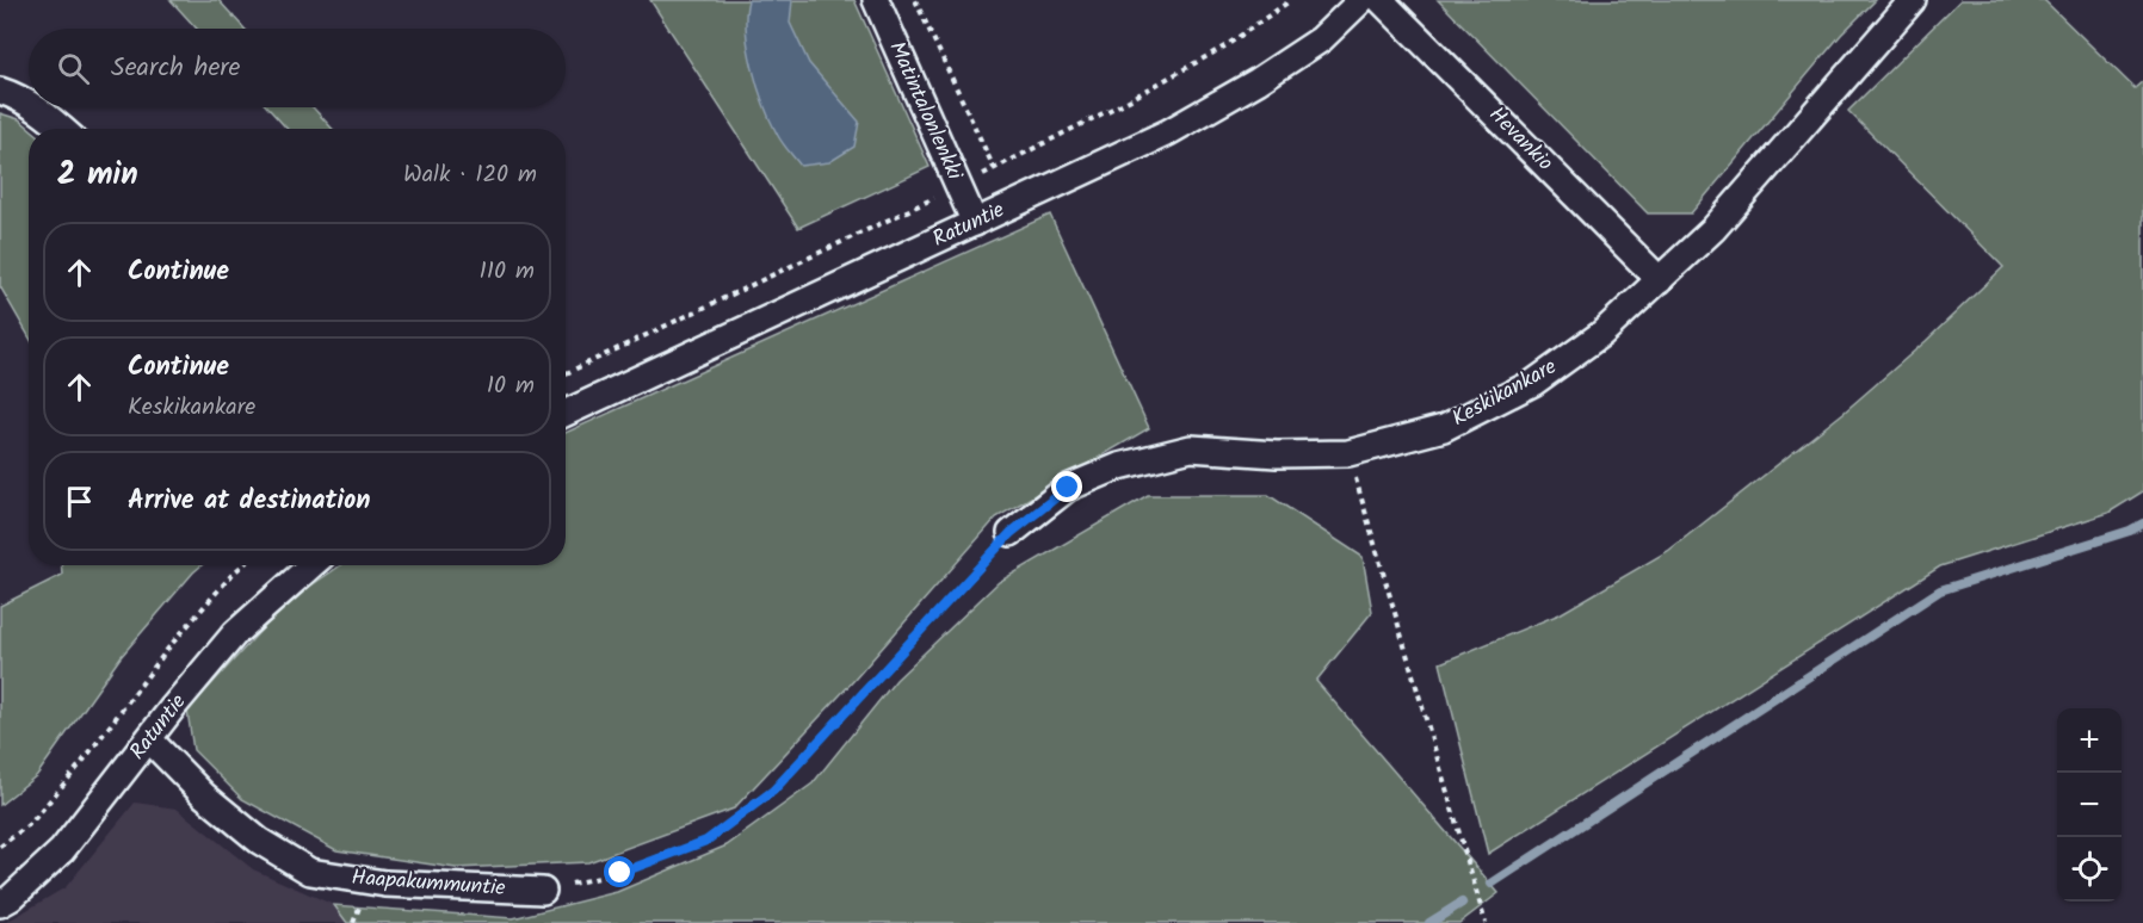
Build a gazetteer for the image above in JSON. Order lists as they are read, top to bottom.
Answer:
{
  "streets": {
    "street": [
      "Matintalonlenkki",
      "Hevankio",
      "Ratuntie",
      "Keskikankare",
      "Haapakummuntie"
    ]
  },
  "crossings": [
    ["Matintalonlenkki", "Ratuntie"],
    ["Hevankio", "Keskikankare"],
    ["Ratuntie", "Haapakummuntie"]
  ],
  "page": {
    "search": "Search here",
    "heading": ["2 min", "Walk · 120 m"],
    "list": [
      ["Continue", "110 m"],
      ["Continue", "Keskikankare", "10 m"],
      "Arrive at destination"
    ],
    "map_buttons": ["+", "−"]
  }
}
